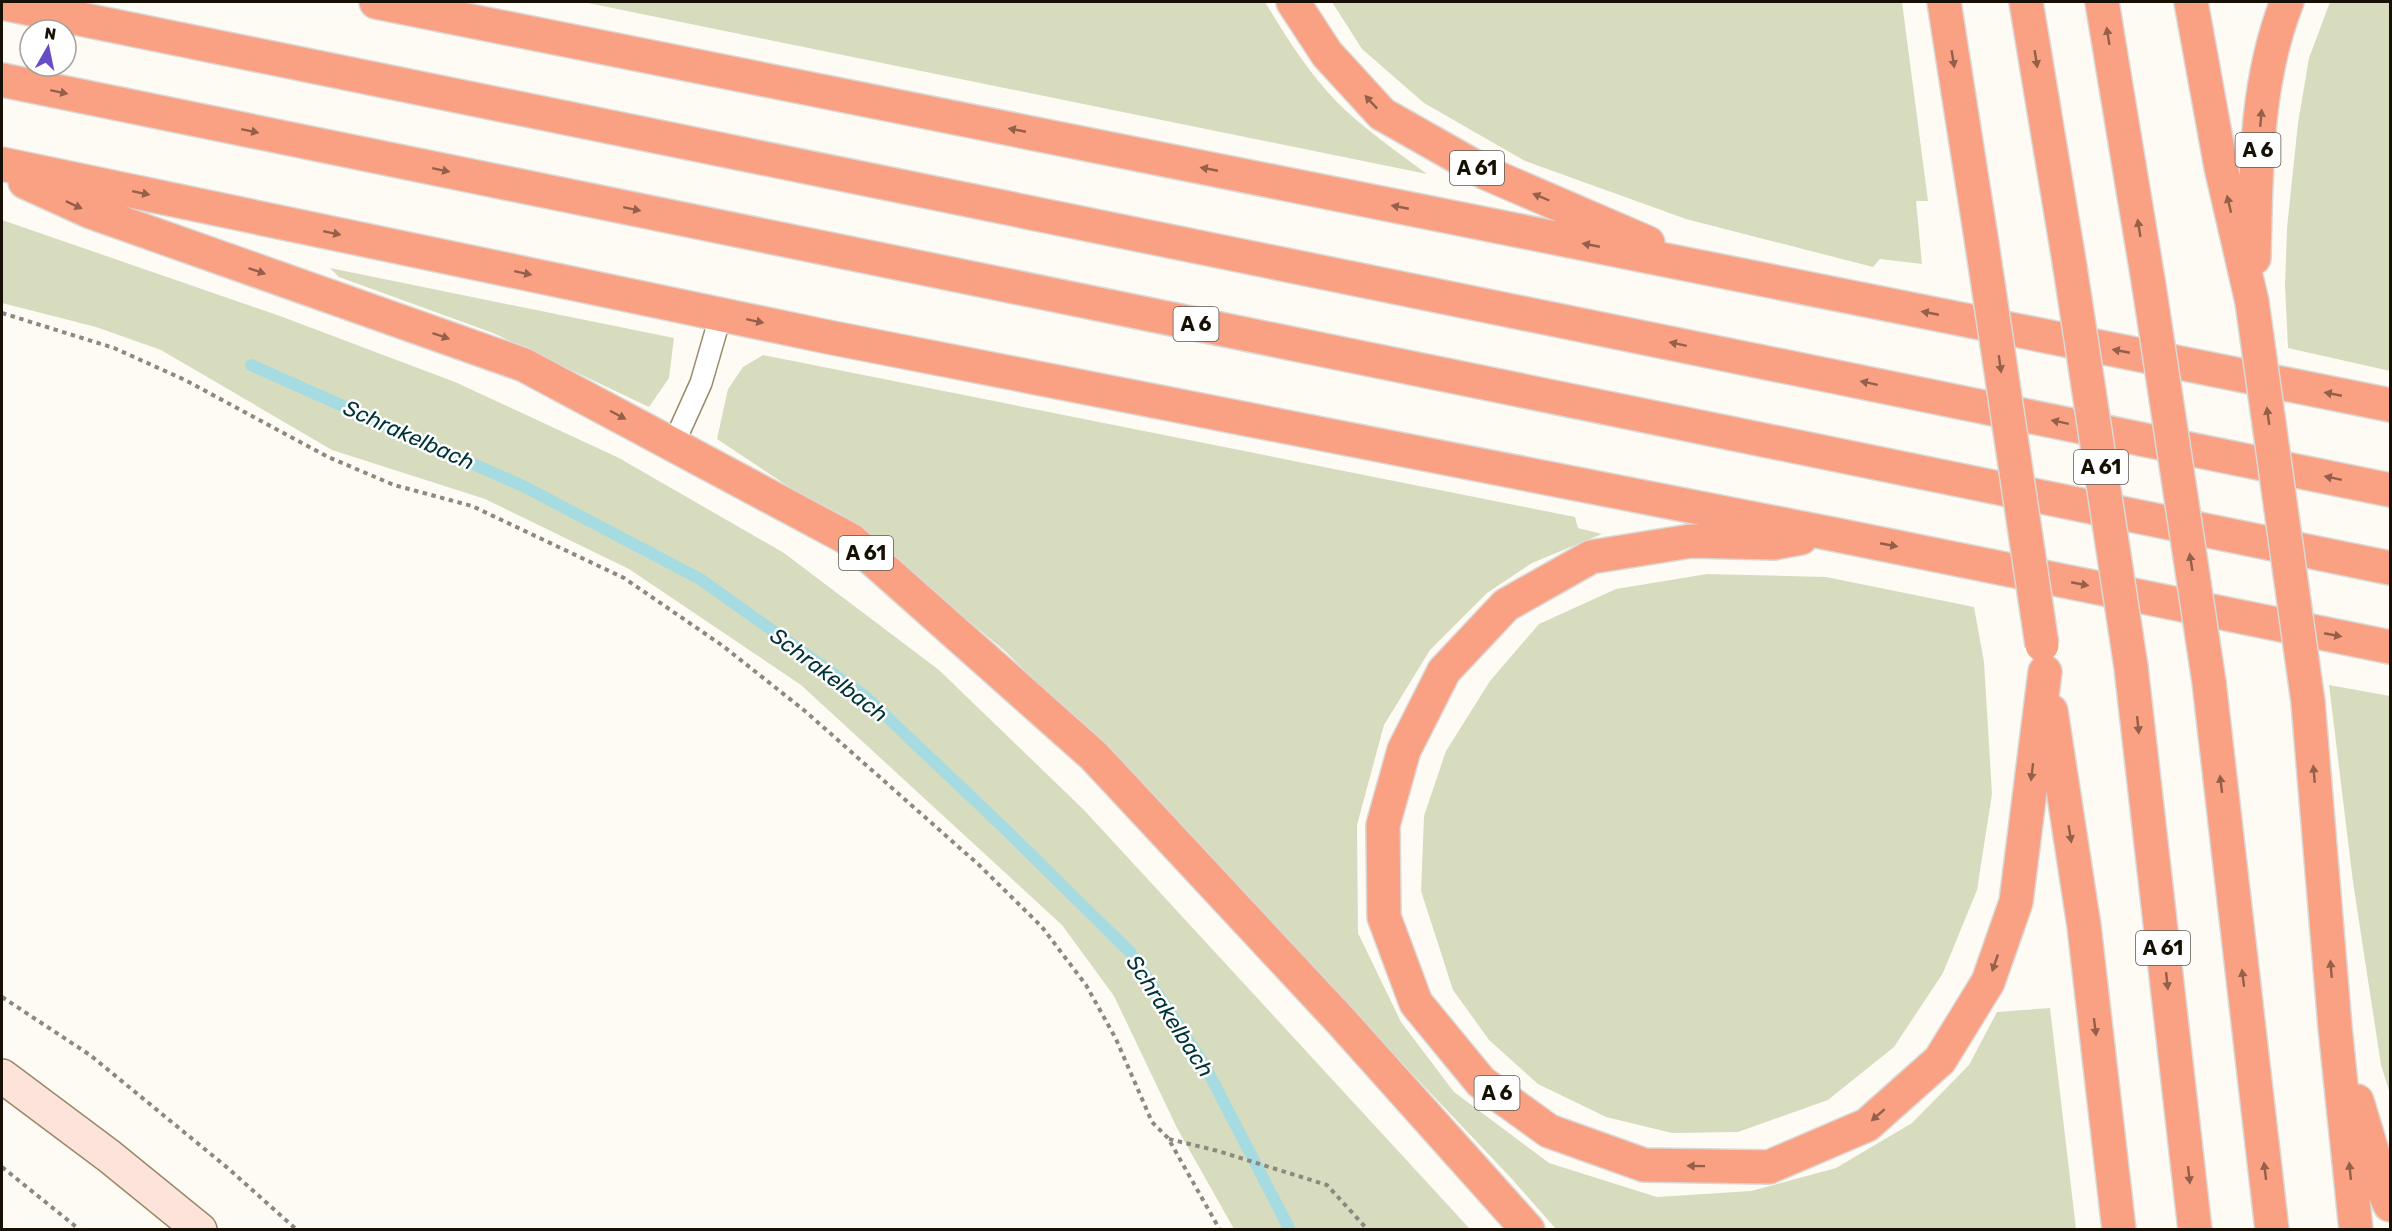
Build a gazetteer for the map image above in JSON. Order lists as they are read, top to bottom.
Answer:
{
  "streets": {
    "highway": ["A 6", "A 61"]
  },
  "water": ["Schrakelbach"],
  "north": "top"
}
